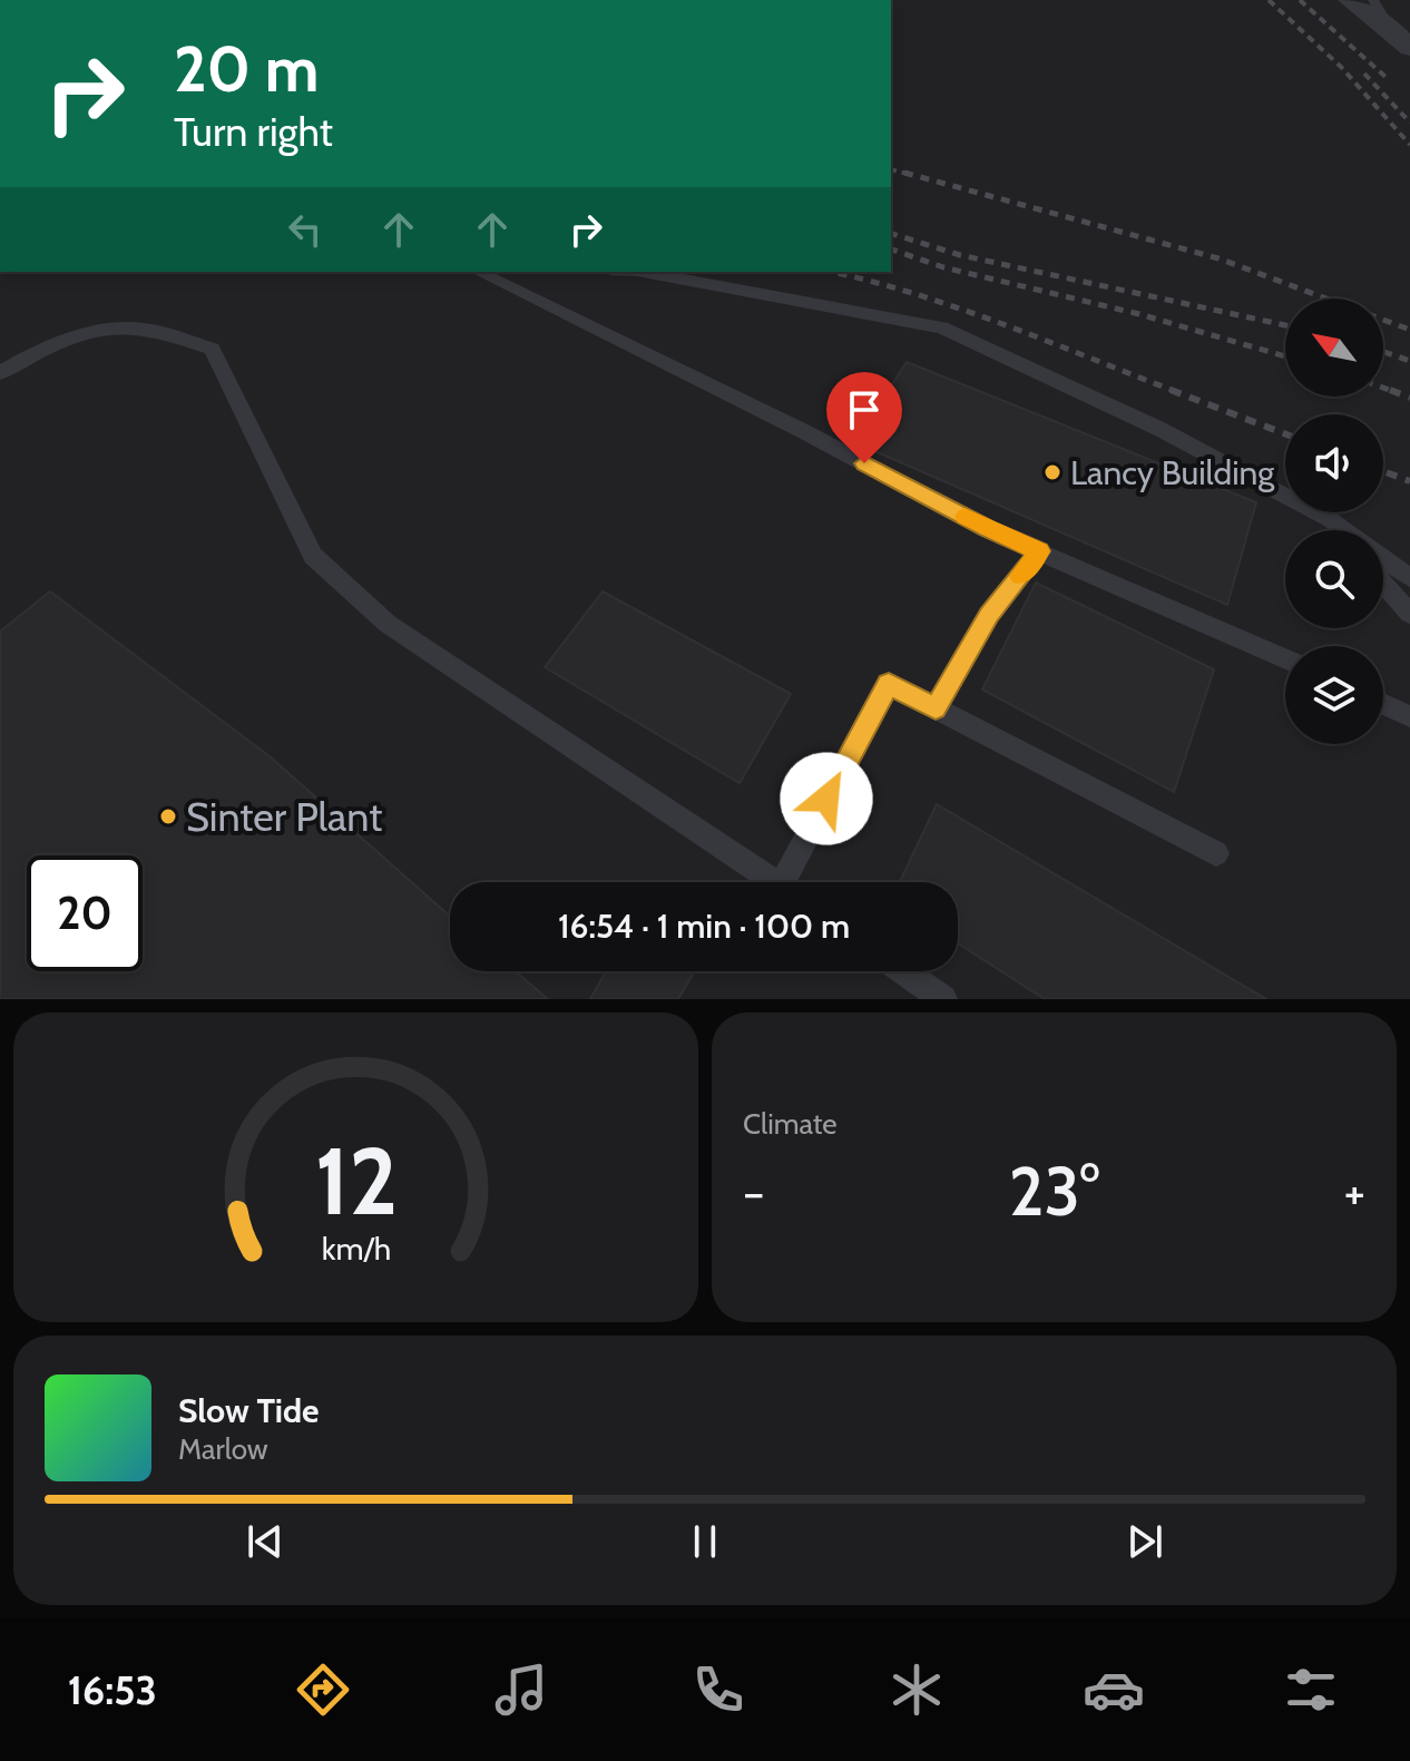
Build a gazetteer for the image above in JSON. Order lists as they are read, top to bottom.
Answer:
{
  "places": ["Lancy Building", "Sinter Plant"],
  "north": "top left",
  "page": {
    "turn": ["20 m", "Turn right"],
    "limit": "20",
    "trip": "16:54 · 1 min · 100 m",
    "tile": "Climate",
    "heat": ["−", "23°", "+"],
    "song": ["Slow Tide", "Marlow"],
    "tabs": "16:53",
    "gauge": ["12", "km/h"]
  }
}
